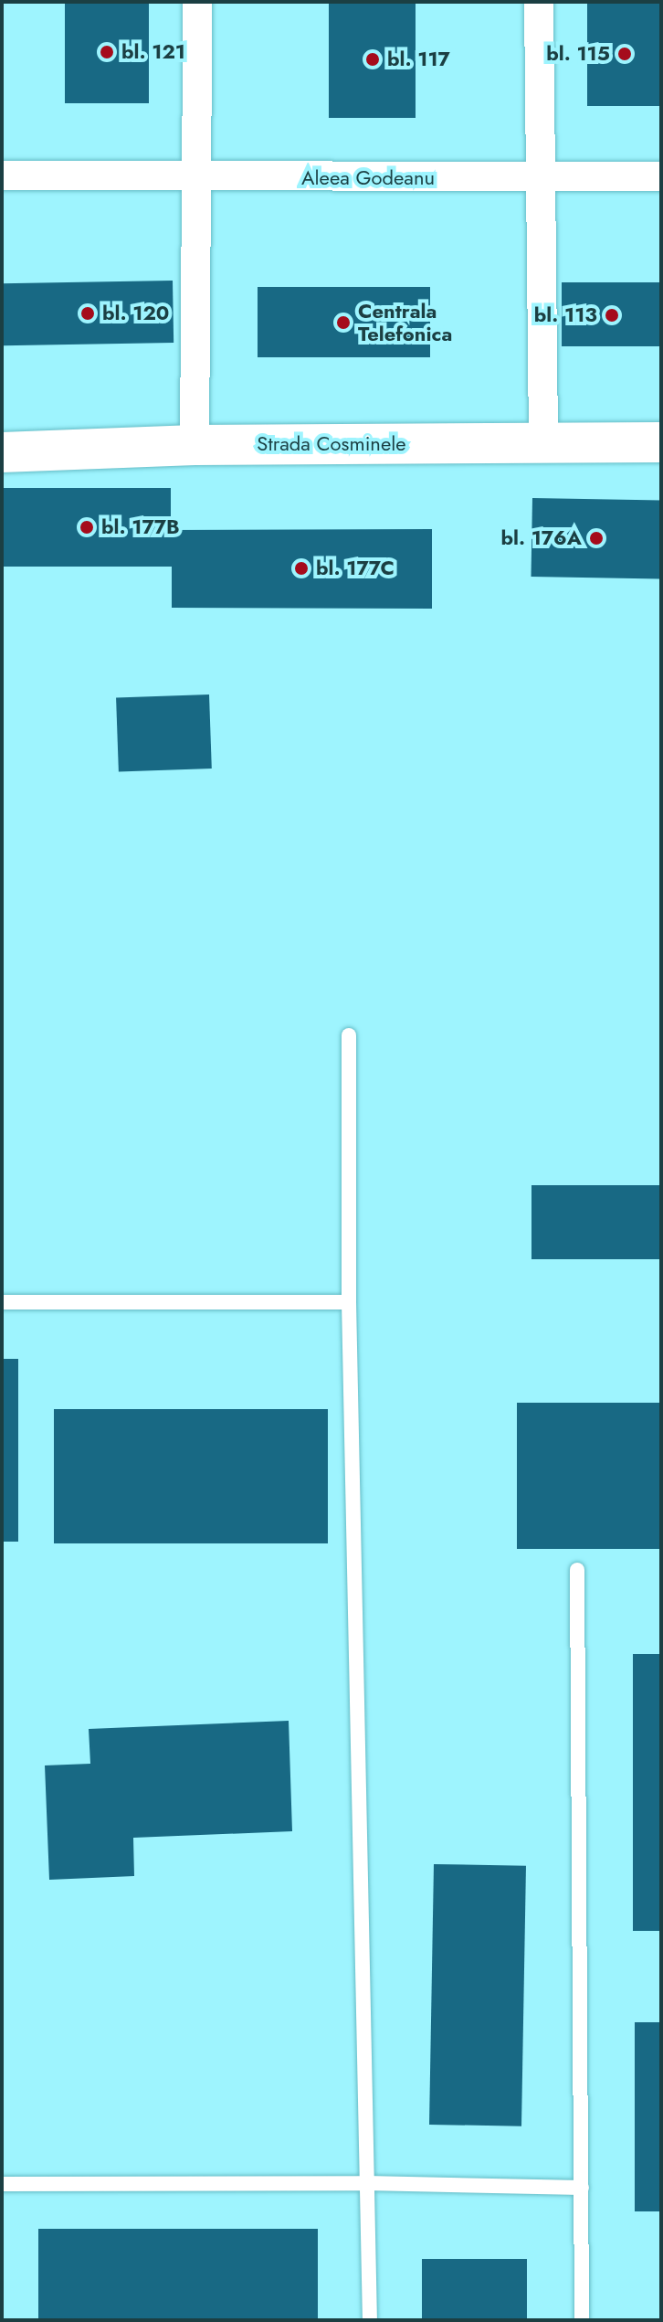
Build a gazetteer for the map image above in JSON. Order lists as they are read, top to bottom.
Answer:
{
  "streets": {
    "street": ["Aleea Godeanu", "Strada Cosminele"]
  },
  "places": [
    "bl. 121",
    "bl. 115",
    "bl. 117",
    "bl. 120",
    "bl. 113",
    "Centrala Telefonica",
    "bl. 177B",
    "bl. 176A",
    "bl. 177C"
  ]
}
